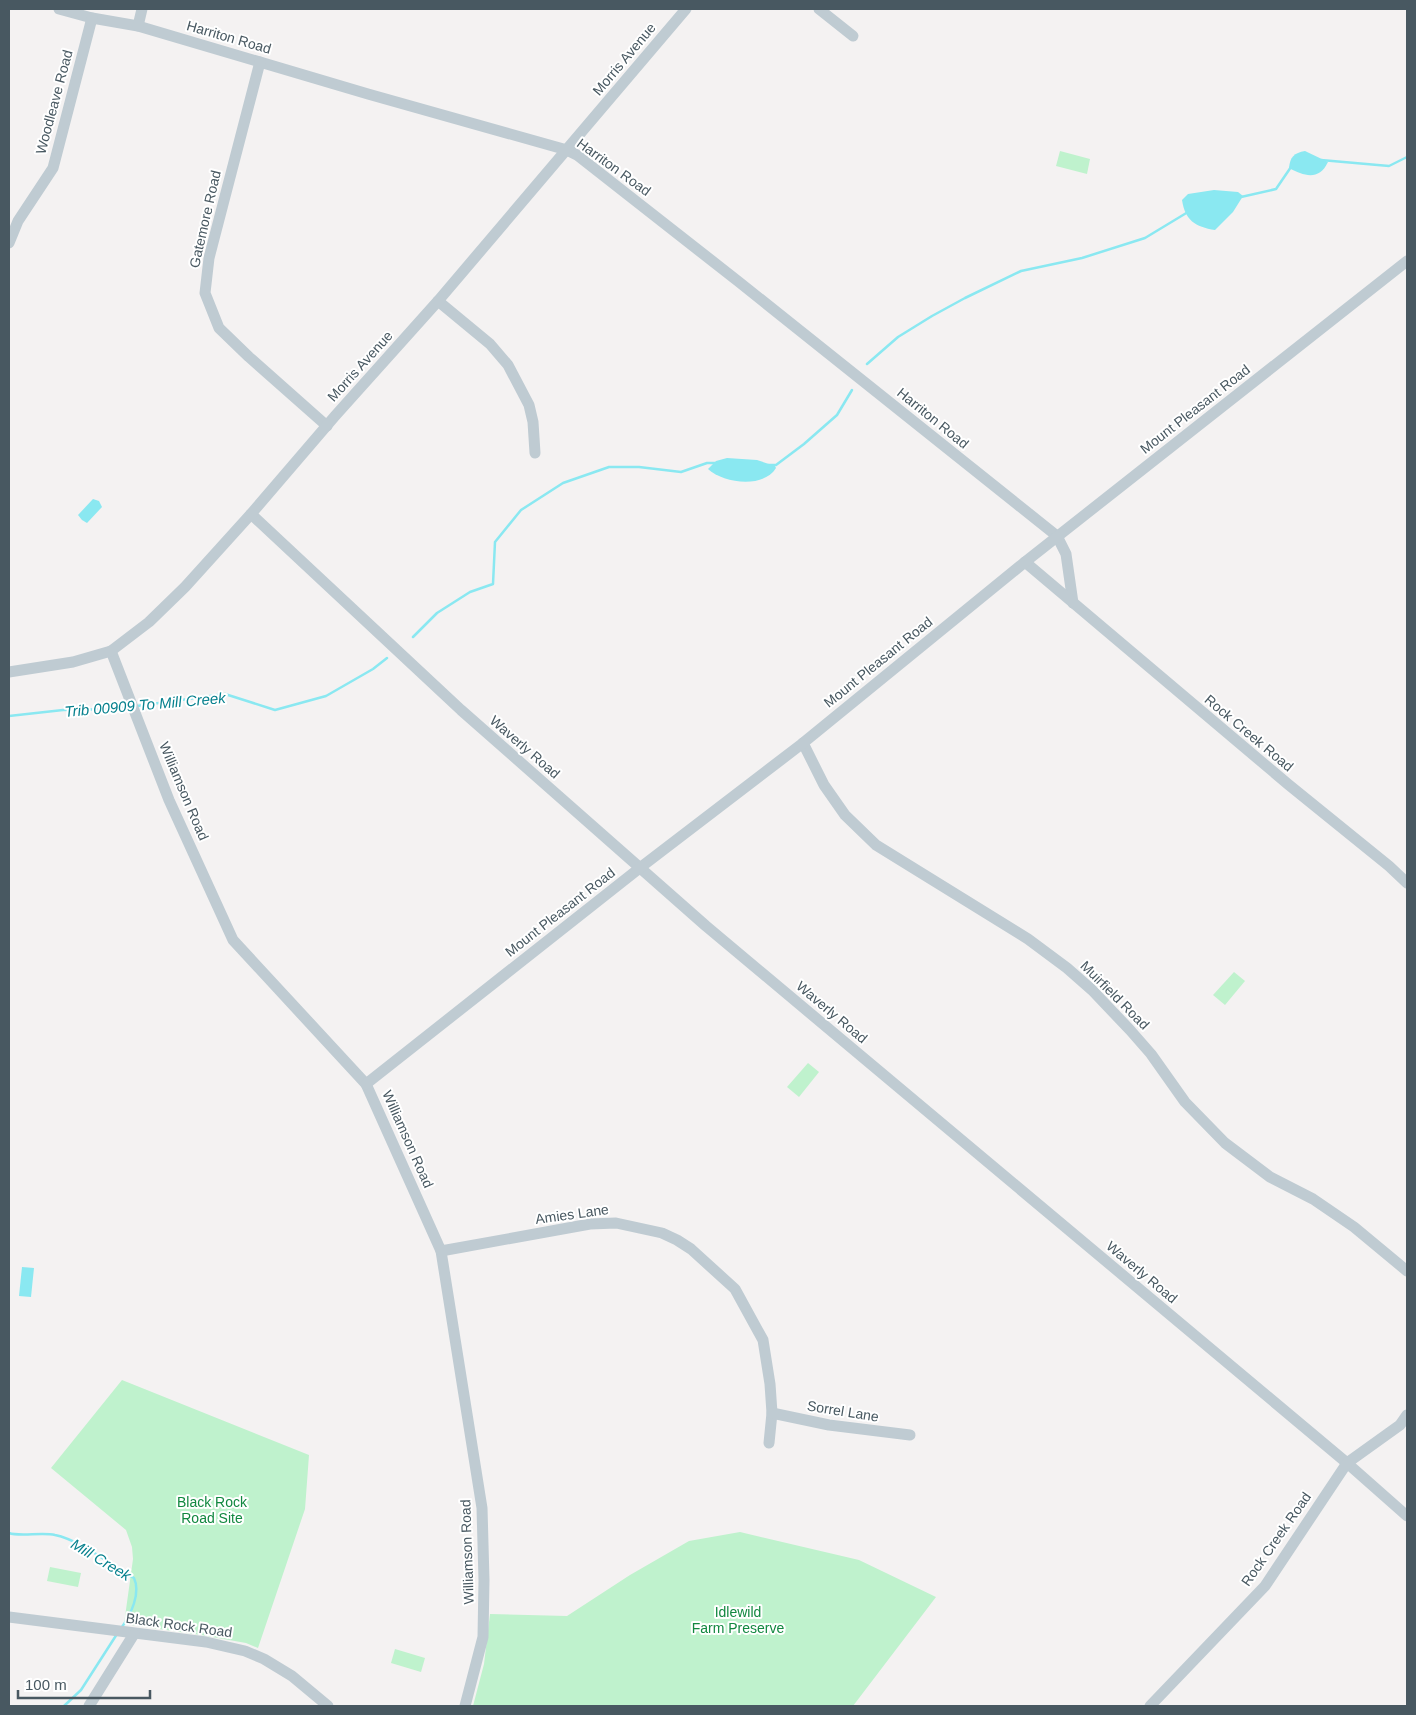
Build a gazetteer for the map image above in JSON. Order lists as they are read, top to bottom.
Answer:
{
  "streets": {
    "street": [
      "Harriton Road",
      "Morris Avenue",
      "Woodleave Road",
      "Gatemore Road",
      "Mount Pleasant Road",
      "Rock Creek Road",
      "Waverly Road",
      "Williamson Road",
      "Muirfield Road",
      "Amies Lane",
      "Sorrel Lane",
      "Black Rock Road"
    ]
  },
  "crossings": [
    ["Harriton Road", "Morris Avenue"],
    ["Harriton Road", "Woodleave Road"],
    ["Harriton Road", "Gatemore Road"],
    ["Harriton Road", "Mount Pleasant Road"],
    ["Morris Avenue", "Gatemore Road"],
    ["Morris Avenue", "Waverly Road"],
    ["Morris Avenue", "Williamson Road"],
    ["Mount Pleasant Road", "Rock Creek Road"],
    ["Mount Pleasant Road", "Waverly Road"],
    ["Mount Pleasant Road", "Williamson Road"],
    ["Mount Pleasant Road", "Muirfield Road"],
    ["Rock Creek Road", "Waverly Road"],
    ["Williamson Road", "Amies Lane"],
    ["Amies Lane", "Sorrel Lane"]
  ],
  "water": ["Trib 00909 To Mill Creek", "Mill Creek"],
  "parks": ["Black Rock Road Site", "Idlewild Farm Preserve"],
  "scale_bar": "100 m"
}
